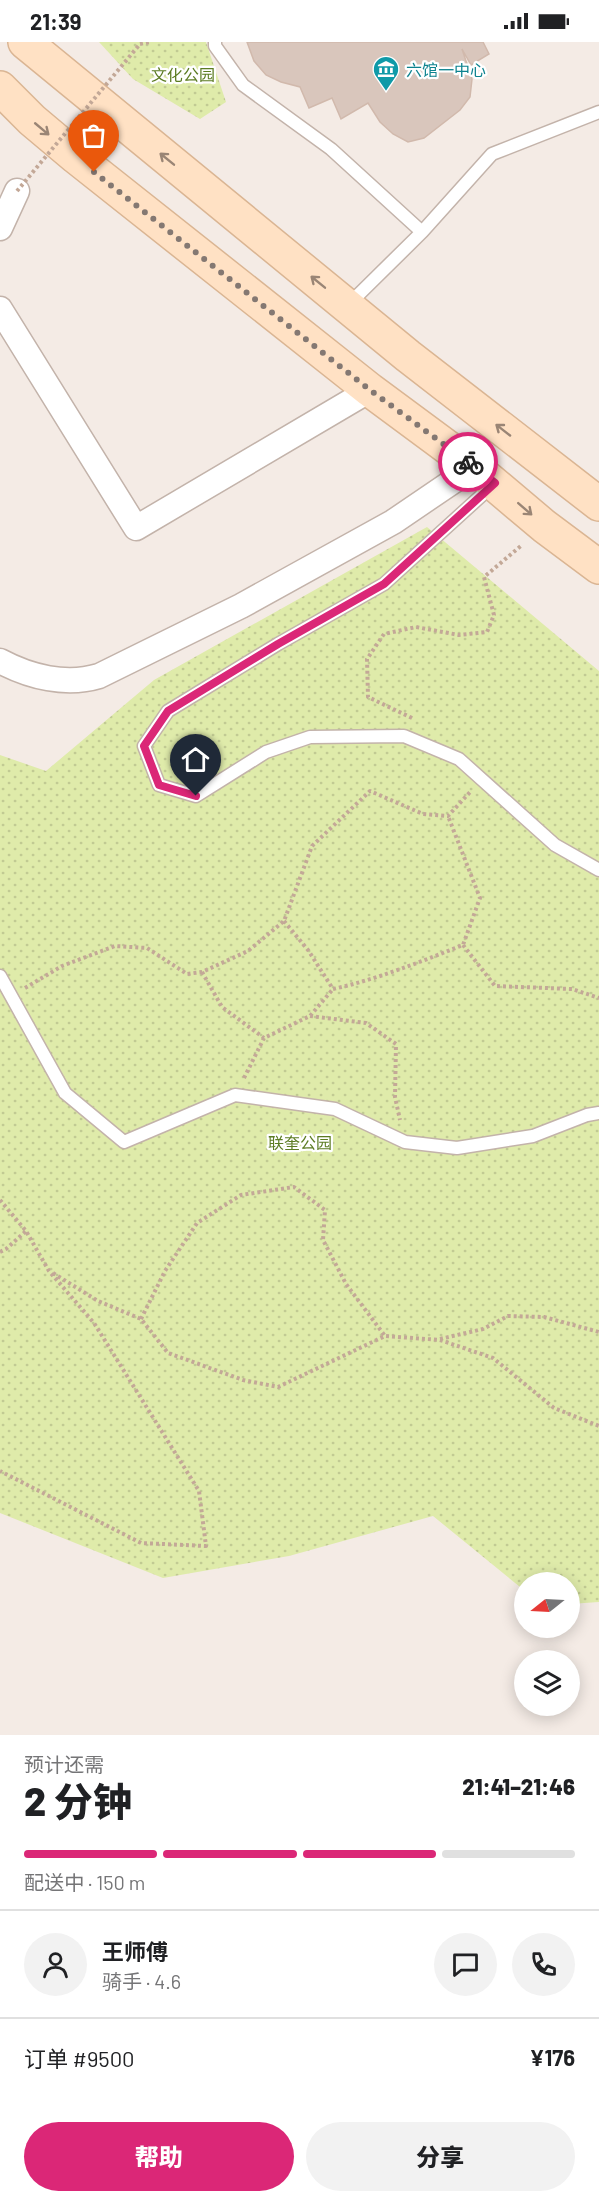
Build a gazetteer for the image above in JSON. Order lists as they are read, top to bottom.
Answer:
{
  "parks": ["文化公园", "联奎公园"],
  "places": {
    "museum": ["六馆一中心"]
  },
  "north": "left",
  "page": {
    "status": "21:39",
    "heading": ["2 分钟", "预计还需", "21:41–21:46"],
    "panel": [
      "王师傅",
      "骑手 · 4.6",
      "订单 #9500",
      "¥176"
    ],
    "bar": "配送中 · 150 m",
    "buttons": ["帮助", "分享"]
  }
}
